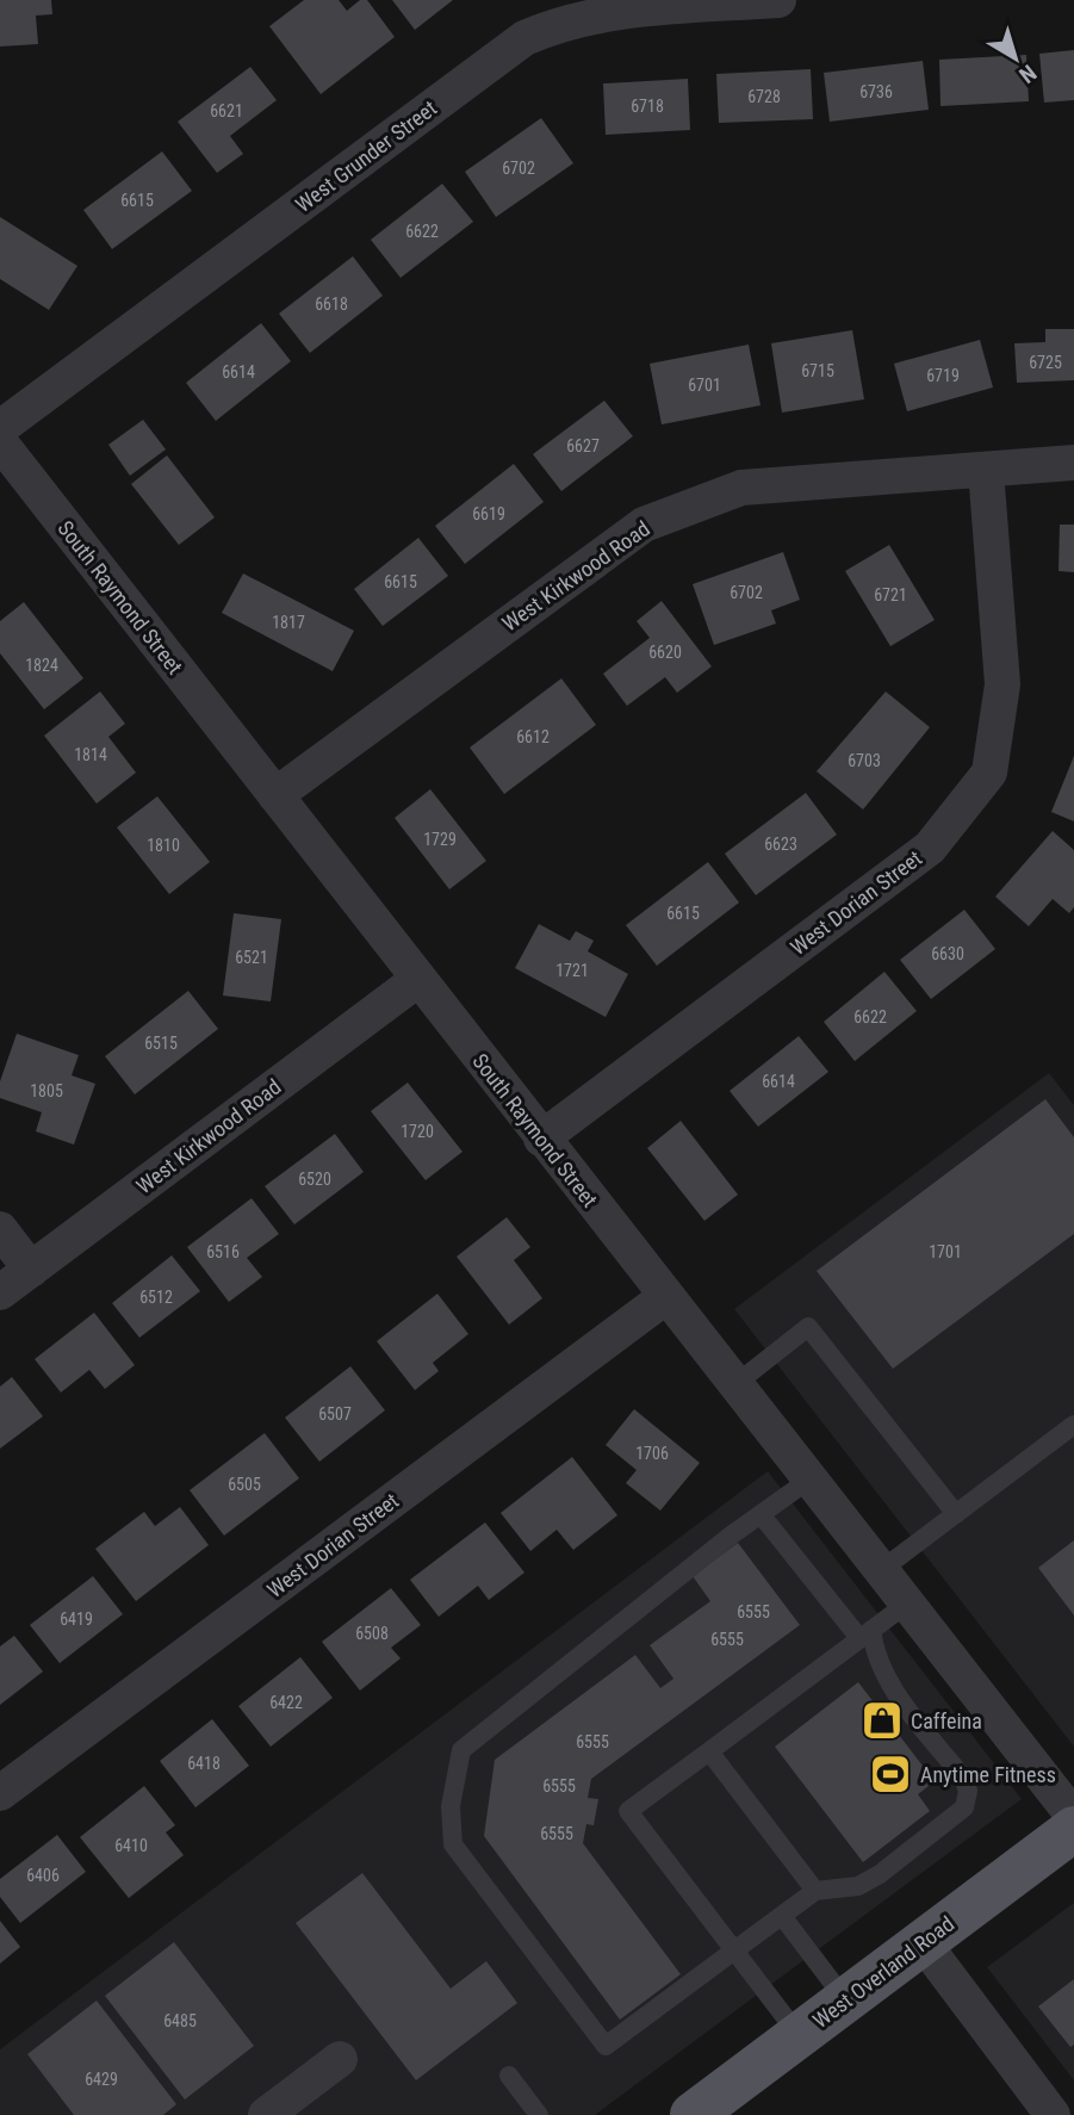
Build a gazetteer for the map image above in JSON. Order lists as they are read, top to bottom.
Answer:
{
  "streets": {
    "main road": ["West Overland Road"],
    "street": [
      "West Grunder Street",
      "West Kirkwood Road",
      "South Raymond Street",
      "West Dorian Street"
    ]
  },
  "crossings": [
    ["West Kirkwood Road", "South Raymond Street"],
    ["West Kirkwood Road", "West Dorian Street"],
    ["South Raymond Street", "West Dorian Street"]
  ],
  "places": {
    "shop": ["Caffeina"],
    "sports": ["Anytime Fitness"]
  },
  "house_numbers": [
    "6736",
    "6728",
    "6718",
    "6621",
    "6702",
    "6615",
    "6622",
    "6618",
    "6725",
    "6715",
    "6614",
    "6719",
    "6701",
    "6627",
    "6619",
    "6615",
    "6702",
    "6721",
    "1817",
    "6620",
    "1824",
    "6612",
    "1814",
    "6703",
    "1729",
    "6623",
    "1810",
    "6615",
    "6630",
    "6521",
    "1721",
    "6622",
    "6515",
    "6614",
    "1805",
    "1720",
    "6520",
    "6516",
    "1701",
    "6512",
    "6507",
    "1706",
    "6505",
    "6555",
    "6419",
    "6508",
    "6555",
    "6422",
    "6555",
    "6418",
    "6555",
    "6555",
    "6410",
    "6406",
    "6485",
    "6429"
  ],
  "north": "bottom right"
}
